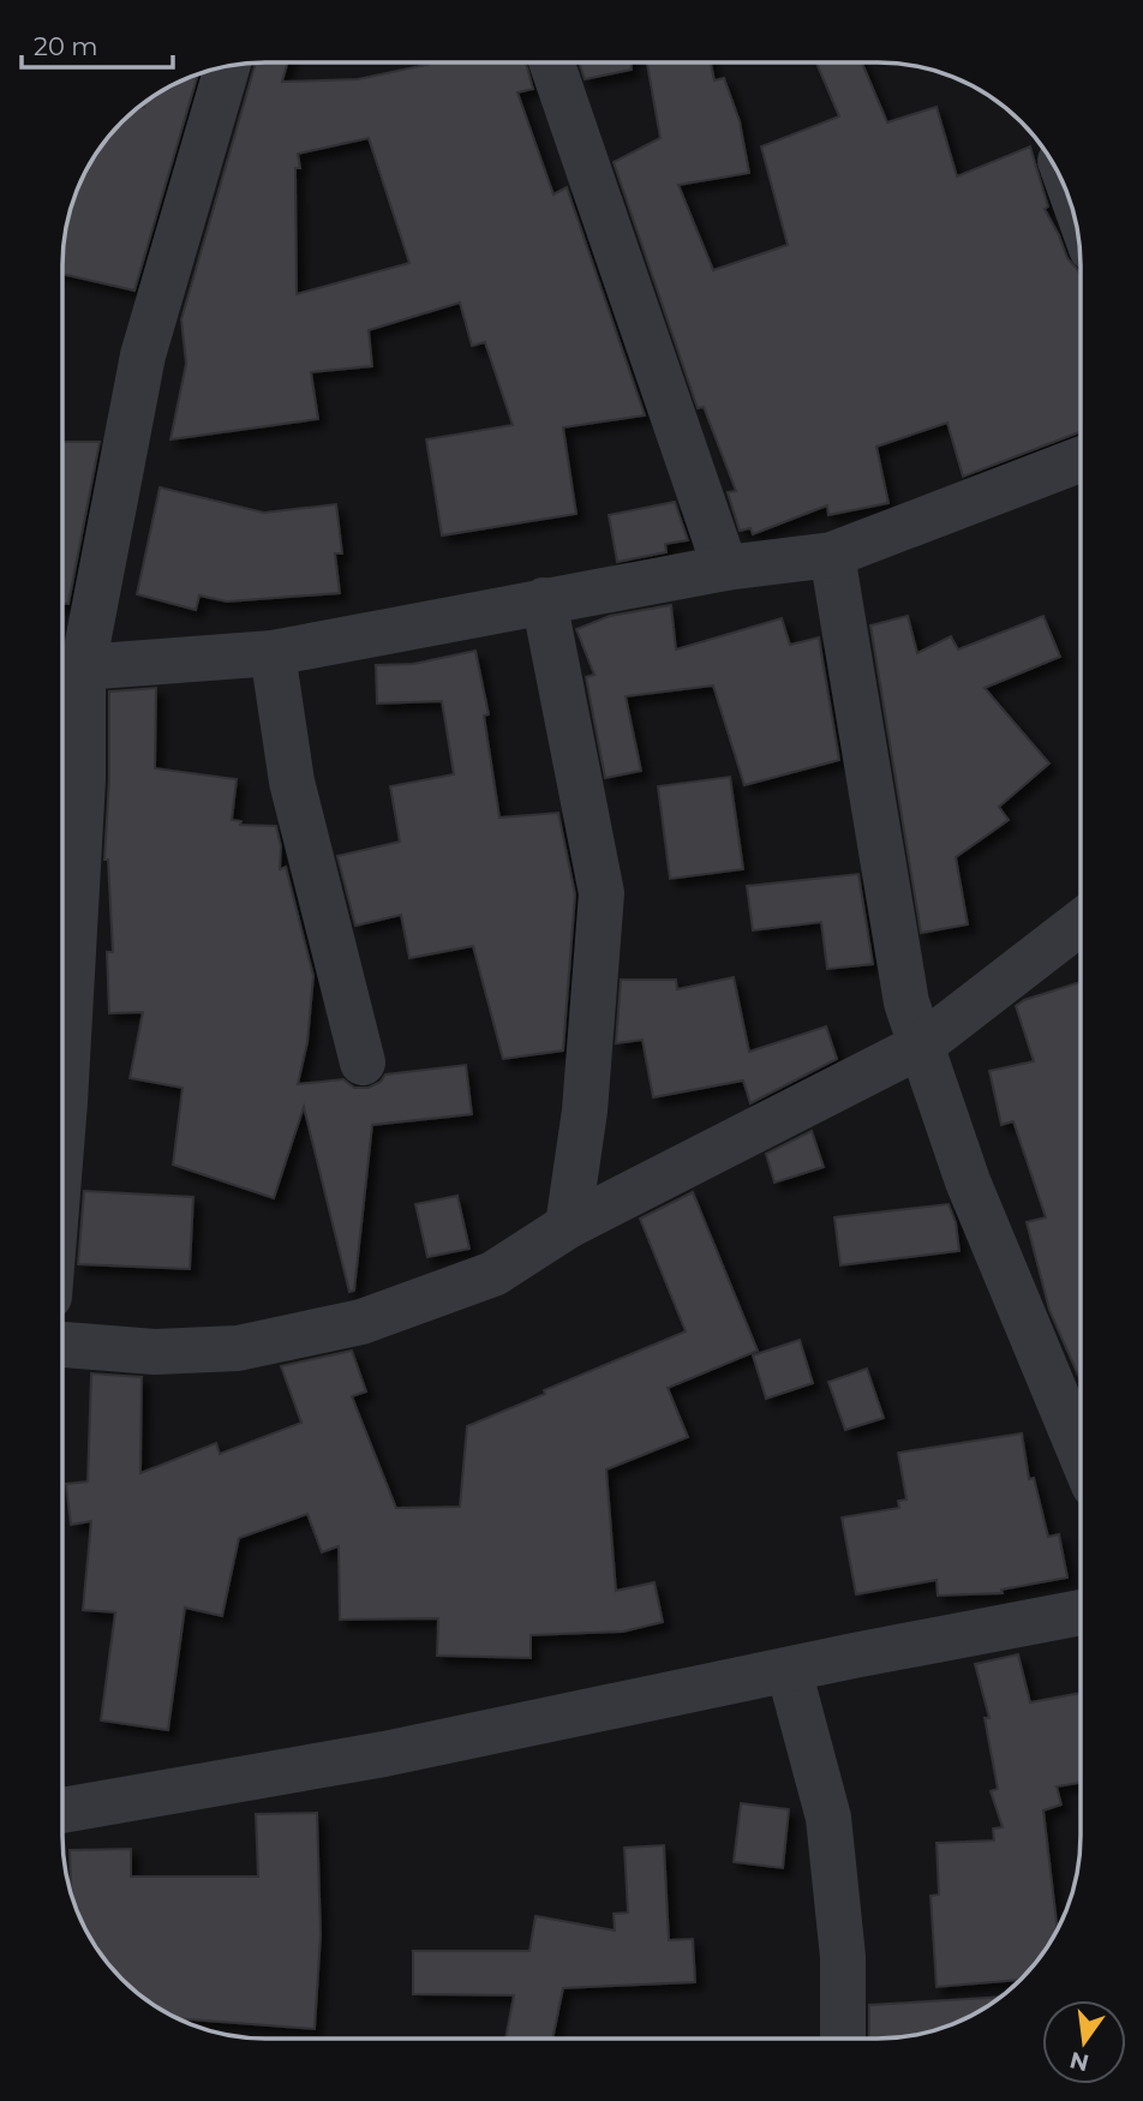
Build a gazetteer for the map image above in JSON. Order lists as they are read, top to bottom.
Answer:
{
  "scale_bar": "20 m",
  "north": "bottom"
}
